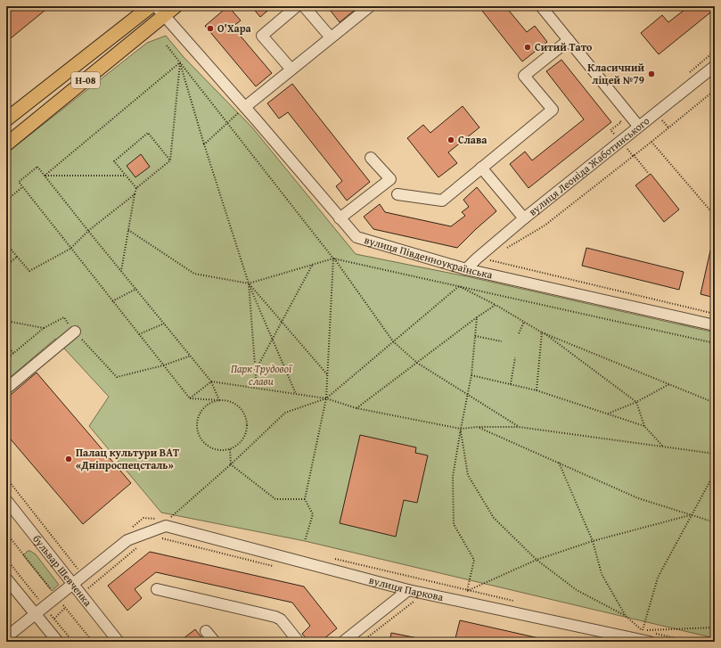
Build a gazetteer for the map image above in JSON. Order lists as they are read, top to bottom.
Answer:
{
  "streets": {
    "main road": ["Н-08"],
    "street": [
      "вулиця Леоніда Жаботинського",
      "вулиця Південноукраїнська",
      "бульвар Шевченка",
      "вулиця Паркова"
    ]
  },
  "crossings": [
    ["Н-08", "вулиця Південноукраїнська"],
    ["вулиця Леоніда Жаботинського", "вулиця Південноукраїнська"]
  ],
  "parks": ["Парк Трудової слави"],
  "places": [
    "О'Хара",
    "Ситий Тато",
    "Класичний ліцей №79",
    "Слава",
    "Палац культури ВАТ «Дніпроспецсталь»"
  ]
}
